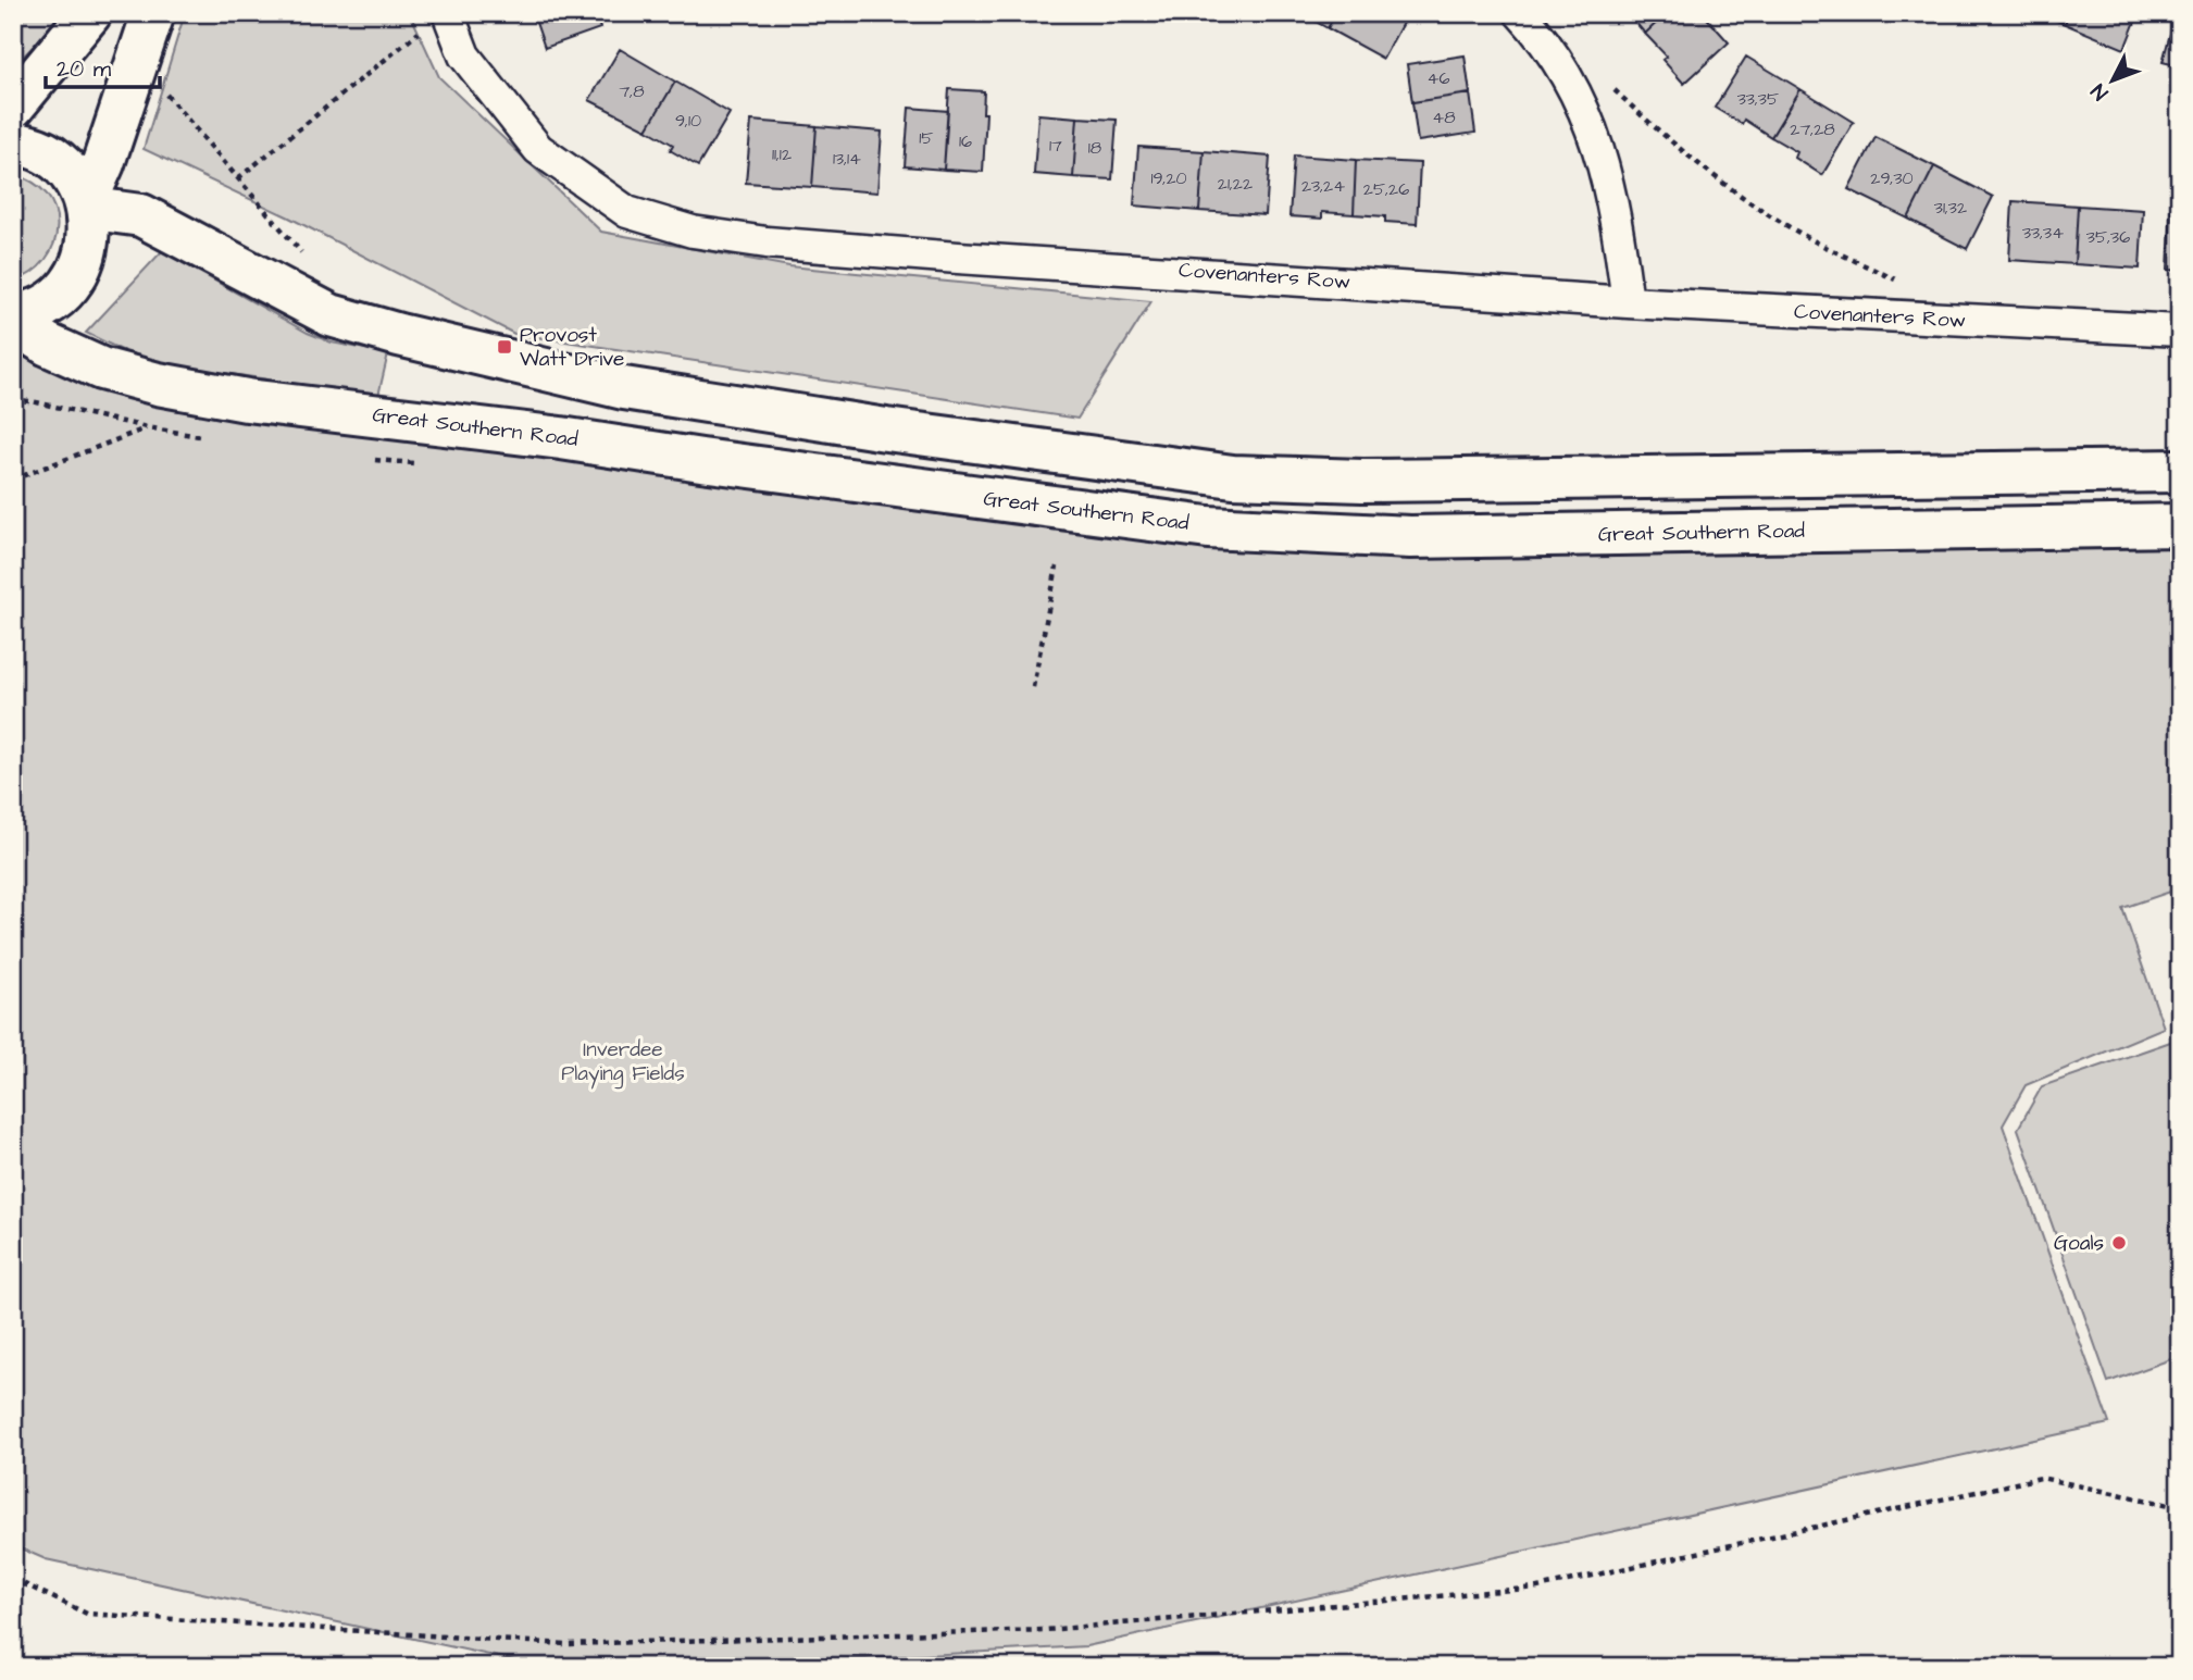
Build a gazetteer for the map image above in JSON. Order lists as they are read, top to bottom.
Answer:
{
  "streets": {
    "main road": ["Great Southern Road"],
    "street": ["Covenanters Row"]
  },
  "parks": ["Inverdee Playing Fields"],
  "places": {
    "transit": ["Provost Watt Drive"],
    "other": ["Goals"]
  },
  "house_numbers": [
    "46",
    "7,8",
    "33,35",
    "48",
    "9,10",
    "27,28",
    "15",
    "16",
    "17",
    "18",
    "11,12",
    "13,14",
    "19,20",
    "29,30",
    "21,22",
    "23,24",
    "25,26",
    "31,32",
    "33,34",
    "35,36"
  ],
  "scale_bar": "20 m",
  "north": "bottom left"
}
